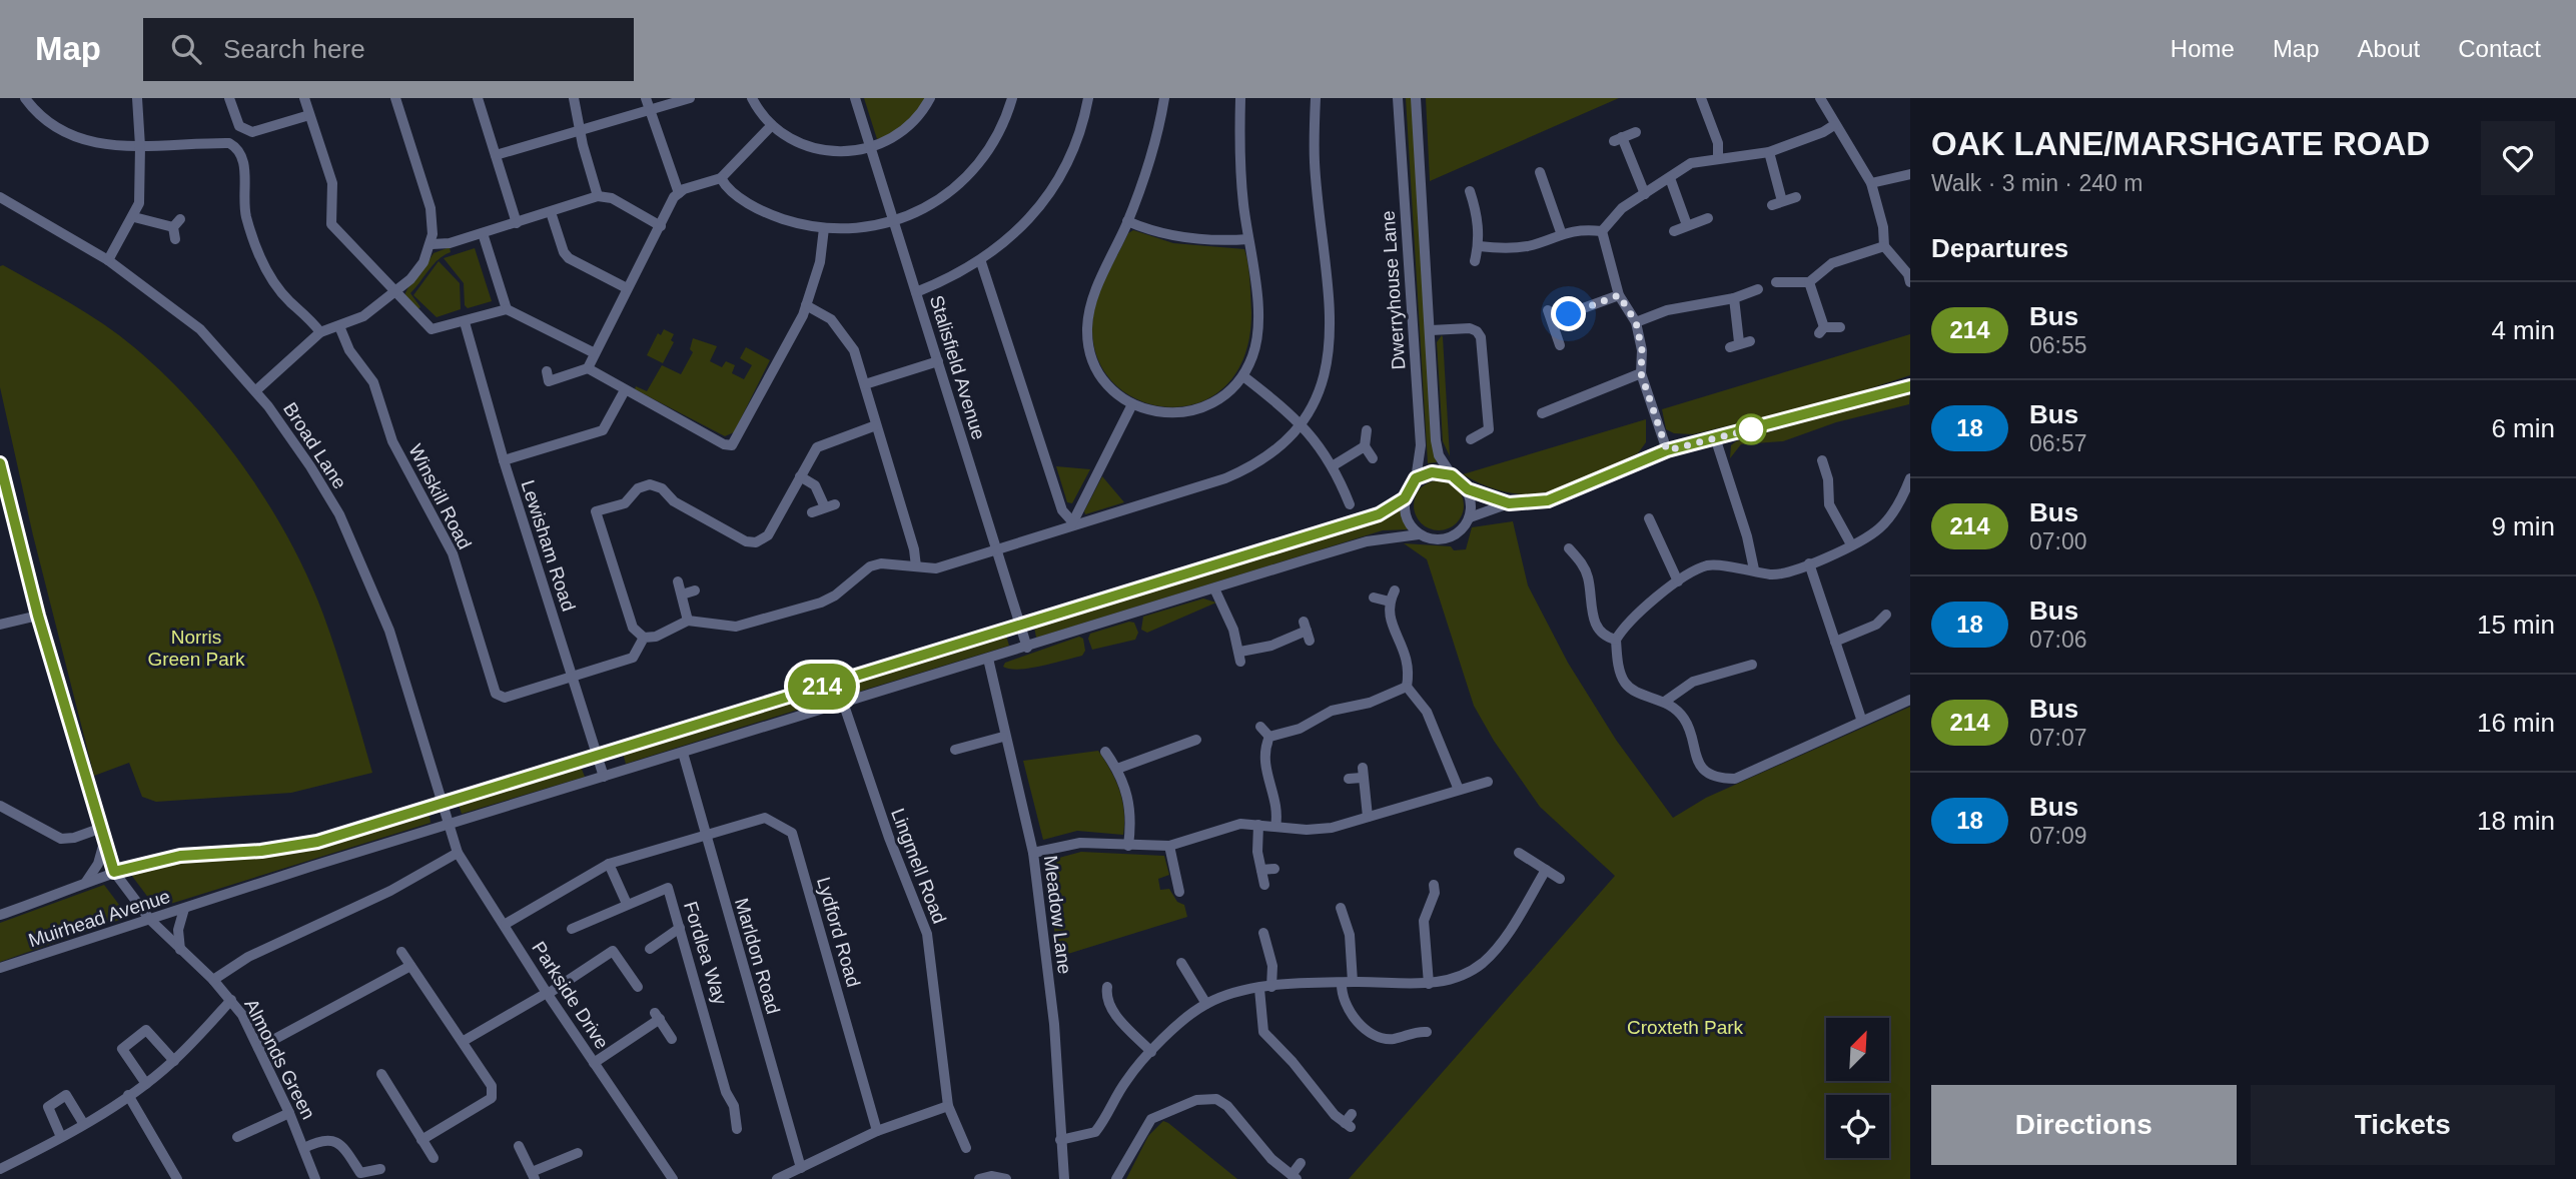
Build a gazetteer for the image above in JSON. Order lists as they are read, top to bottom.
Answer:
{
  "streets": {
    "street": [
      "Dwerryhouse Lane",
      "Stalisfield Avenue",
      "Broad Lane",
      "Winskill Road",
      "Lewisham Road",
      "Lingmell Road",
      "Meadow Lane",
      "Muirhead Avenue",
      "Lydford Road",
      "Fordlea Way",
      "Marldon Road",
      "Parkside Drive",
      "Almonds Green"
    ]
  },
  "crossings": [
    ["Dwerryhouse Lane", "Muirhead Avenue"],
    ["Stalisfield Avenue", "Muirhead Avenue"],
    ["Broad Lane", "Muirhead Avenue"],
    ["Broad Lane", "Parkside Drive"],
    ["Winskill Road", "Lewisham Road"],
    ["Lewisham Road", "Muirhead Avenue"],
    ["Lingmell Road", "Muirhead Avenue"],
    ["Meadow Lane", "Muirhead Avenue"],
    ["Muirhead Avenue", "Marldon Road"],
    ["Muirhead Avenue", "Parkside Drive"],
    ["Muirhead Avenue", "Almonds Green"],
    ["Lydford Road", "Marldon Road"],
    ["Lydford Road", "Parkside Drive"]
  ],
  "parks": ["Norris Green Park", "Croxteth Park"],
  "lines": ["bus line 214"],
  "north": "top right",
  "page": {
    "header": "Map",
    "search": "Search here",
    "nav": [
      "Home",
      "Map",
      "About",
      "Contact"
    ],
    "on_map": "214",
    "heading": [
      ["OAK LANE/MARSHGATE ROAD", "Walk · 3 min · 240 m"],
      "Departures"
    ],
    "list": [
      {
        "mark": "214",
        "name": "Bus",
        "note": "06:55",
        "value": "4 min"
      },
      {
        "mark": "18",
        "name": "Bus",
        "note": "06:57",
        "value": "6 min"
      },
      {
        "mark": "214",
        "name": "Bus",
        "note": "07:00",
        "value": "9 min"
      },
      {
        "mark": "18",
        "name": "Bus",
        "note": "07:06",
        "value": "15 min"
      },
      {
        "mark": "214",
        "name": "Bus",
        "note": "07:07",
        "value": "16 min"
      },
      {
        "mark": "18",
        "name": "Bus",
        "note": "07:09",
        "value": "18 min"
      }
    ],
    "buttons": ["Directions", "Tickets"]
  }
}
